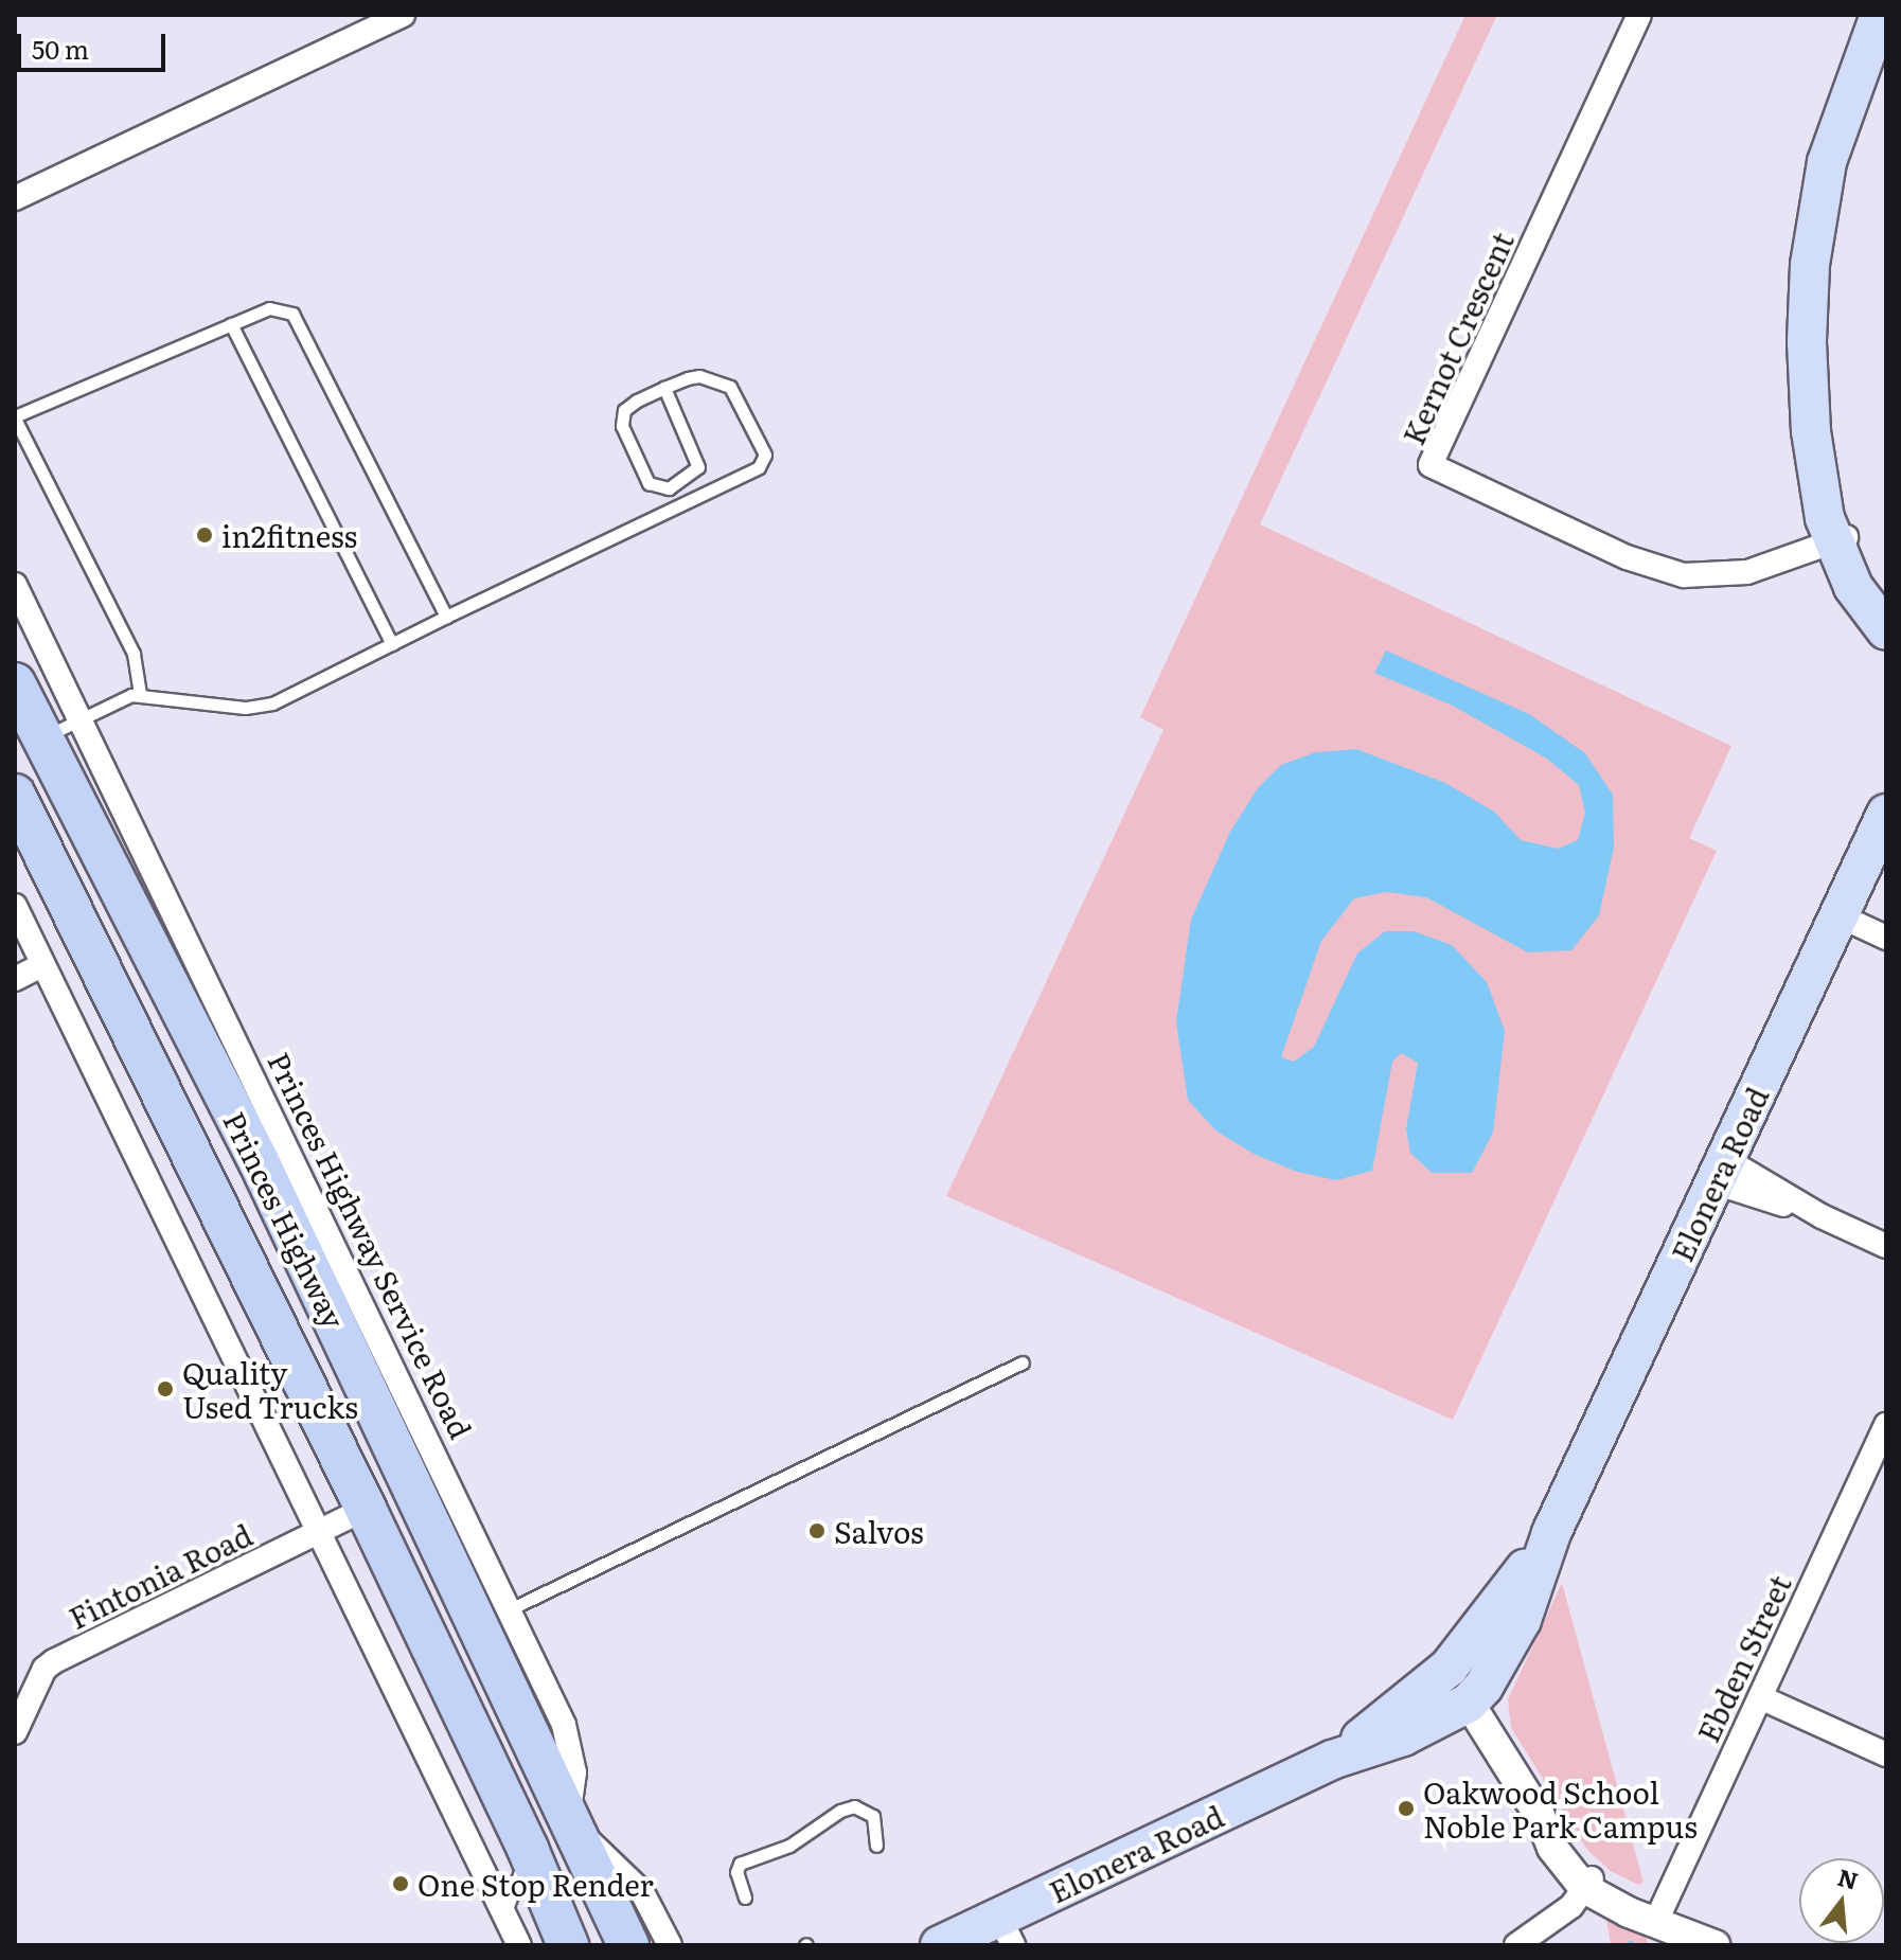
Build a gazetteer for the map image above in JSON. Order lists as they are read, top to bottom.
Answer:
{
  "streets": {
    "highway": ["Princes Highway"],
    "main road": ["Elonera Road"],
    "street": [
      "Kernot Crescent",
      "Princes Highway Service Road",
      "Fintonia Road",
      "Ebden Street"
    ]
  },
  "crossings": [
    ["Princes Highway", "Princes Highway Service Road"],
    ["Princes Highway", "Fintonia Road"]
  ],
  "places": [
    "in2fitness",
    "Quality Used Trucks",
    "Salvos",
    "Oakwood School Noble Park Campus",
    "One Stop Render"
  ],
  "scale_bar": "50 m",
  "north": "top"
}
